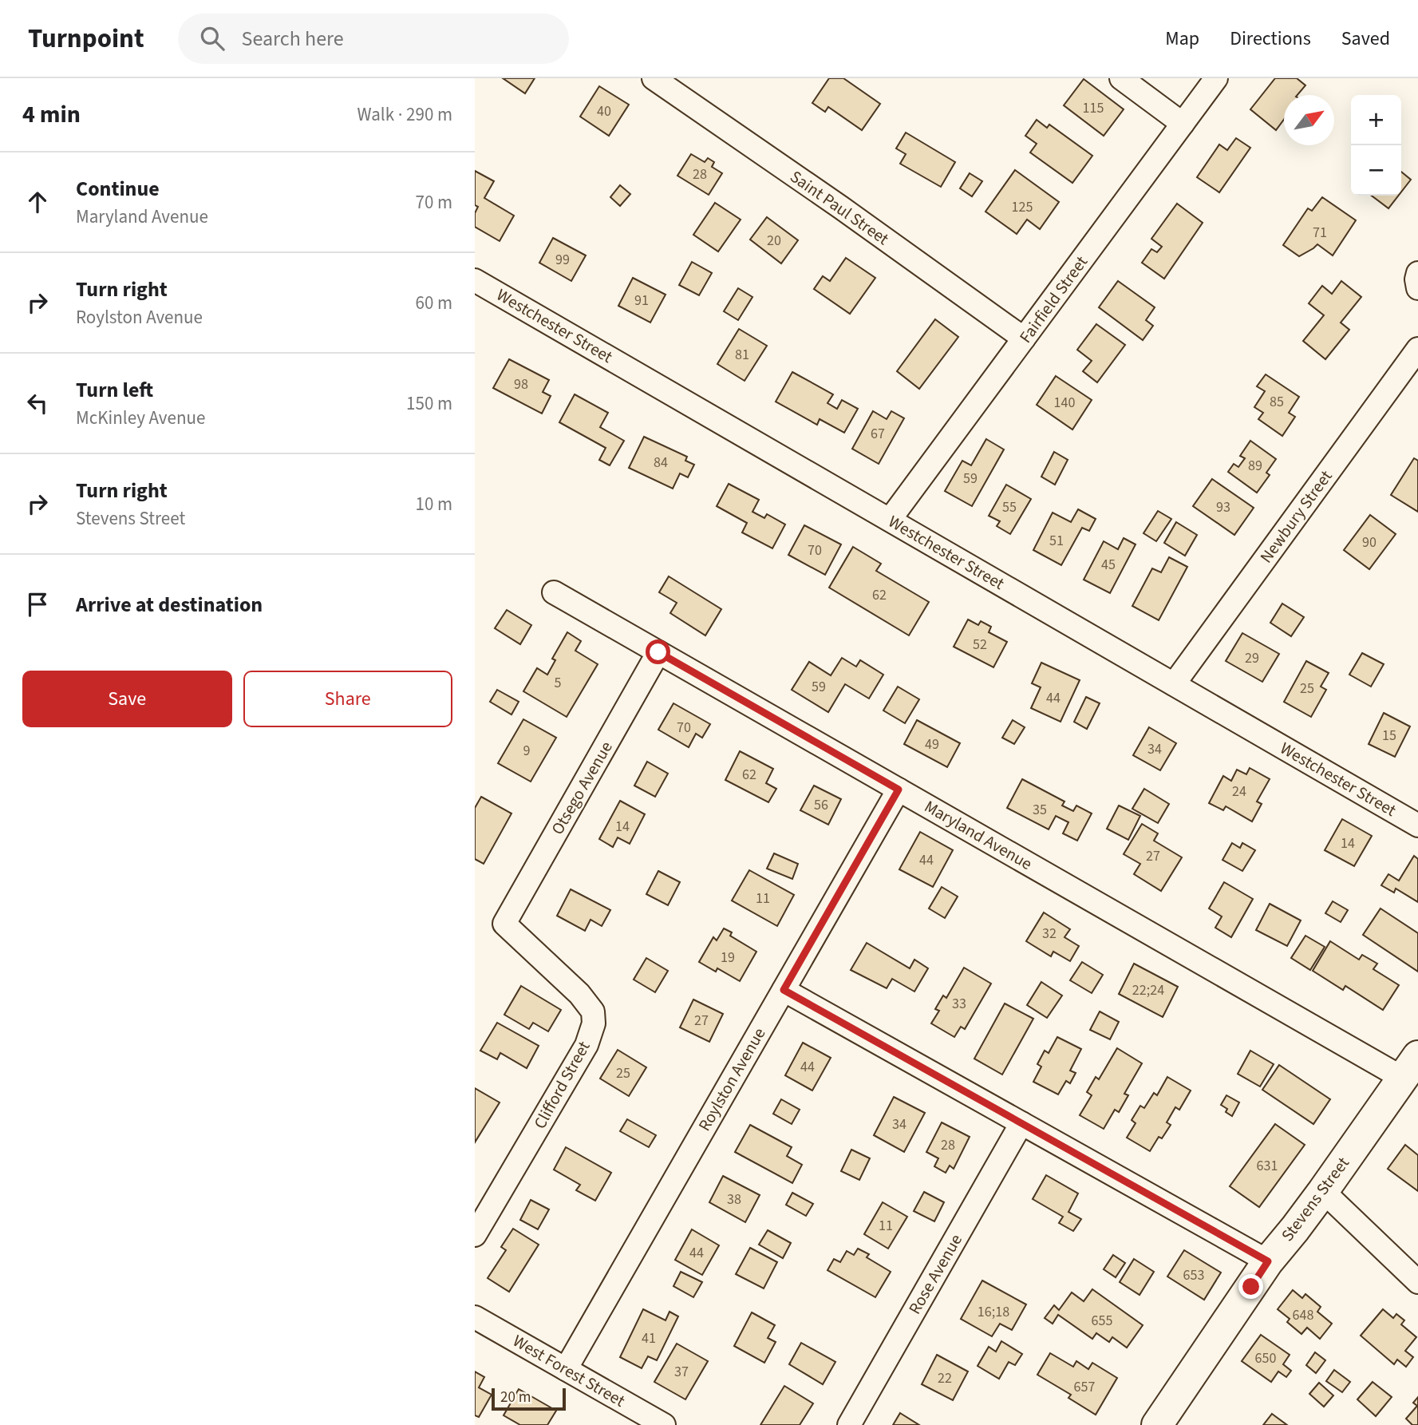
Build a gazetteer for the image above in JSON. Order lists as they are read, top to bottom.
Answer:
{
  "streets": {
    "main road": ["Stevens Street"],
    "street": [
      "Saint Paul Street",
      "Fairfield Street",
      "Westchester Street",
      "Newbury Street",
      "Otsego Avenue",
      "Maryland Avenue",
      "Roylston Avenue",
      "Clifford Street",
      "Rose Avenue",
      "West Forest Street"
    ]
  },
  "crossings": [
    ["Saint Paul Street", "Fairfield Street"],
    ["Fairfield Street", "Westchester Street"],
    ["Westchester Street", "Newbury Street"],
    ["Otsego Avenue", "Maryland Avenue"],
    ["Otsego Avenue", "Clifford Street"],
    ["Maryland Avenue", "Roylston Avenue"],
    ["Maryland Avenue", "Stevens Street"],
    ["Roylston Avenue", "West Forest Street"]
  ],
  "house_numbers": [
    "115",
    "40",
    "28",
    "125",
    "71",
    "20",
    "99",
    "91",
    "81",
    "98",
    "85",
    "140",
    "67",
    "84",
    "89",
    "59",
    "55",
    "93",
    "51",
    "90",
    "70",
    "45",
    "62",
    "52",
    "29",
    "5",
    "59",
    "25",
    "44",
    "70",
    "15",
    "49",
    "34",
    "9",
    "62",
    "24",
    "56",
    "35",
    "14",
    "14",
    "27",
    "44",
    "11",
    "32",
    "19",
    "22;24",
    "33",
    "27",
    "44",
    "25",
    "34",
    "28",
    "631",
    "38",
    "11",
    "44",
    "653",
    "16;18",
    "648",
    "655",
    "41",
    "650",
    "37",
    "22",
    "657"
  ],
  "scale_bar": "20 m",
  "north": "top right",
  "page": {
    "header": "Turnpoint",
    "search": "Search here",
    "nav": ["Map", "Directions", "Saved"],
    "heading": ["4 min", "Walk · 290 m"],
    "map_buttons": ["+", "−"],
    "list": [
      ["Continue", "Maryland Avenue", "70 m"],
      ["Turn right", "Roylston Avenue", "60 m"],
      ["Turn left", "McKinley Avenue", "150 m"],
      ["Turn right", "Stevens Street", "10 m"],
      "Arrive at destination"
    ],
    "buttons": ["Save", "Share"],
    "scale": "20 m"
  }
}
